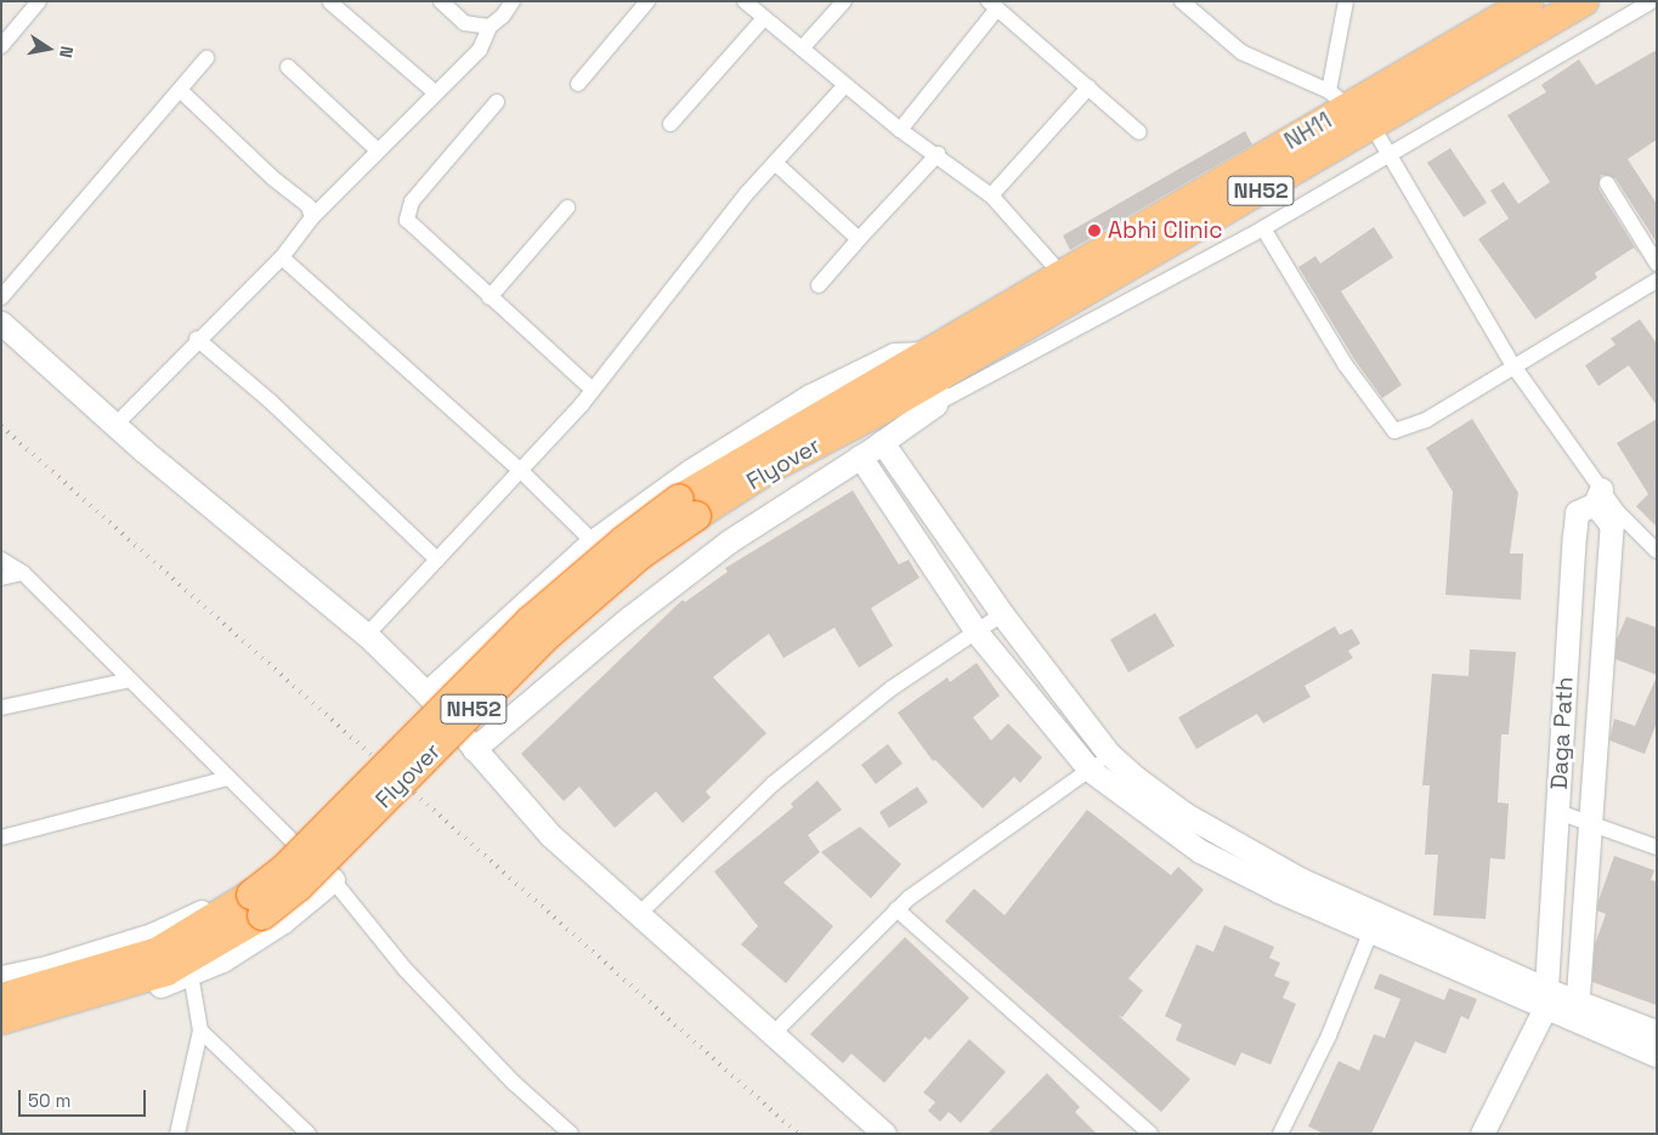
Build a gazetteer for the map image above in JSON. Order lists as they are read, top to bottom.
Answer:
{
  "streets": {
    "highway": ["NH11", "NH52", "Flyover"],
    "street": ["Daga Path"]
  },
  "crossings": [
    ["NH11", "NH52"],
    ["NH11", "Flyover"],
    ["NH52", "Flyover"]
  ],
  "places": ["Abhi Clinic"],
  "scale_bar": "50 m",
  "north": "right"
}
